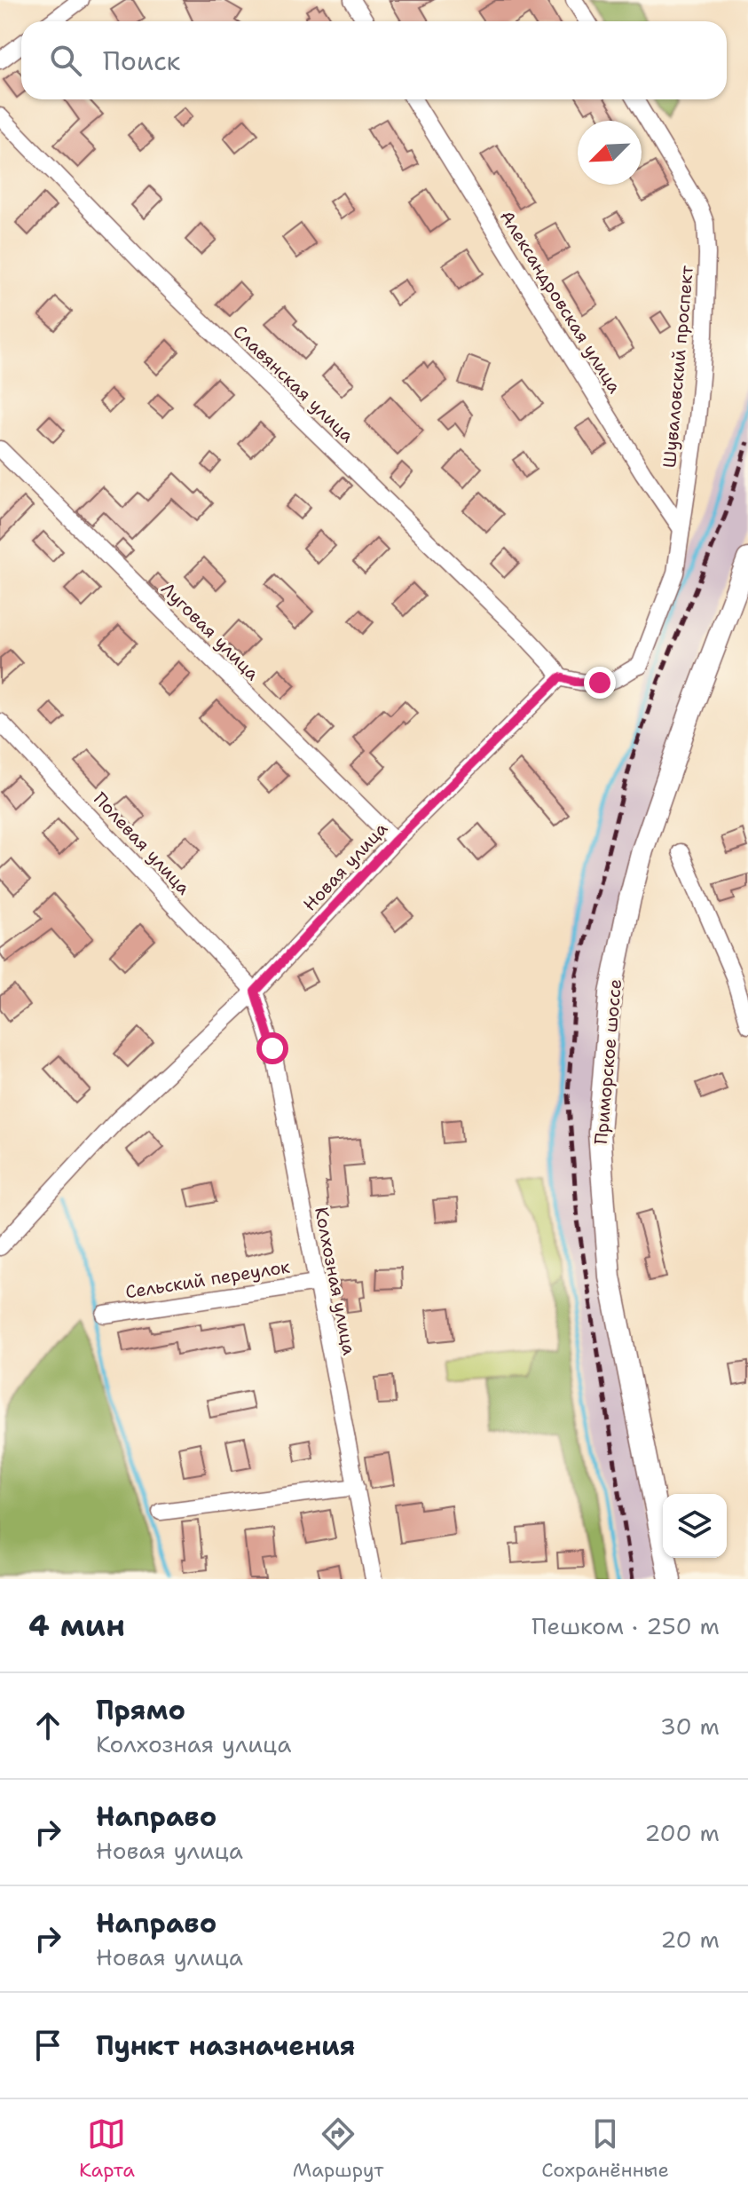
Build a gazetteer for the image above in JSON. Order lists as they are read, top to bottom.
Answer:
{
  "streets": {
    "main road": ["Приморское шоссе"],
    "street": [
      "Александровская улица",
      "Шуваловский проспект",
      "Славянская улица",
      "Луговая улица",
      "Полевая улица",
      "Новая улица",
      "Сельский переулок",
      "Колхозная улица"
    ]
  },
  "crossings": [
    ["Александровская улица", "Шуваловский проспект"],
    ["Славянская улица", "Новая улица"],
    ["Луговая улица", "Новая улица"],
    ["Полевая улица", "Новая улица"],
    ["Полевая улица", "Колхозная улица"],
    ["Новая улица", "Колхозная улица"],
    ["Сельский переулок", "Колхозная улица"]
  ],
  "north": "bottom left",
  "page": {
    "search": "Поиск",
    "heading": ["4 мин", "Пешком · 250 m"],
    "list": [
      ["Прямо", "Колхозная улица", "30 m"],
      ["Направо", "Новая улица", "200 m"],
      ["Направо", "Новая улица", "20 m"],
      "Пункт назначения"
    ],
    "nav": ["Карта", "Маршрут", "Сохранённые"]
  }
}
